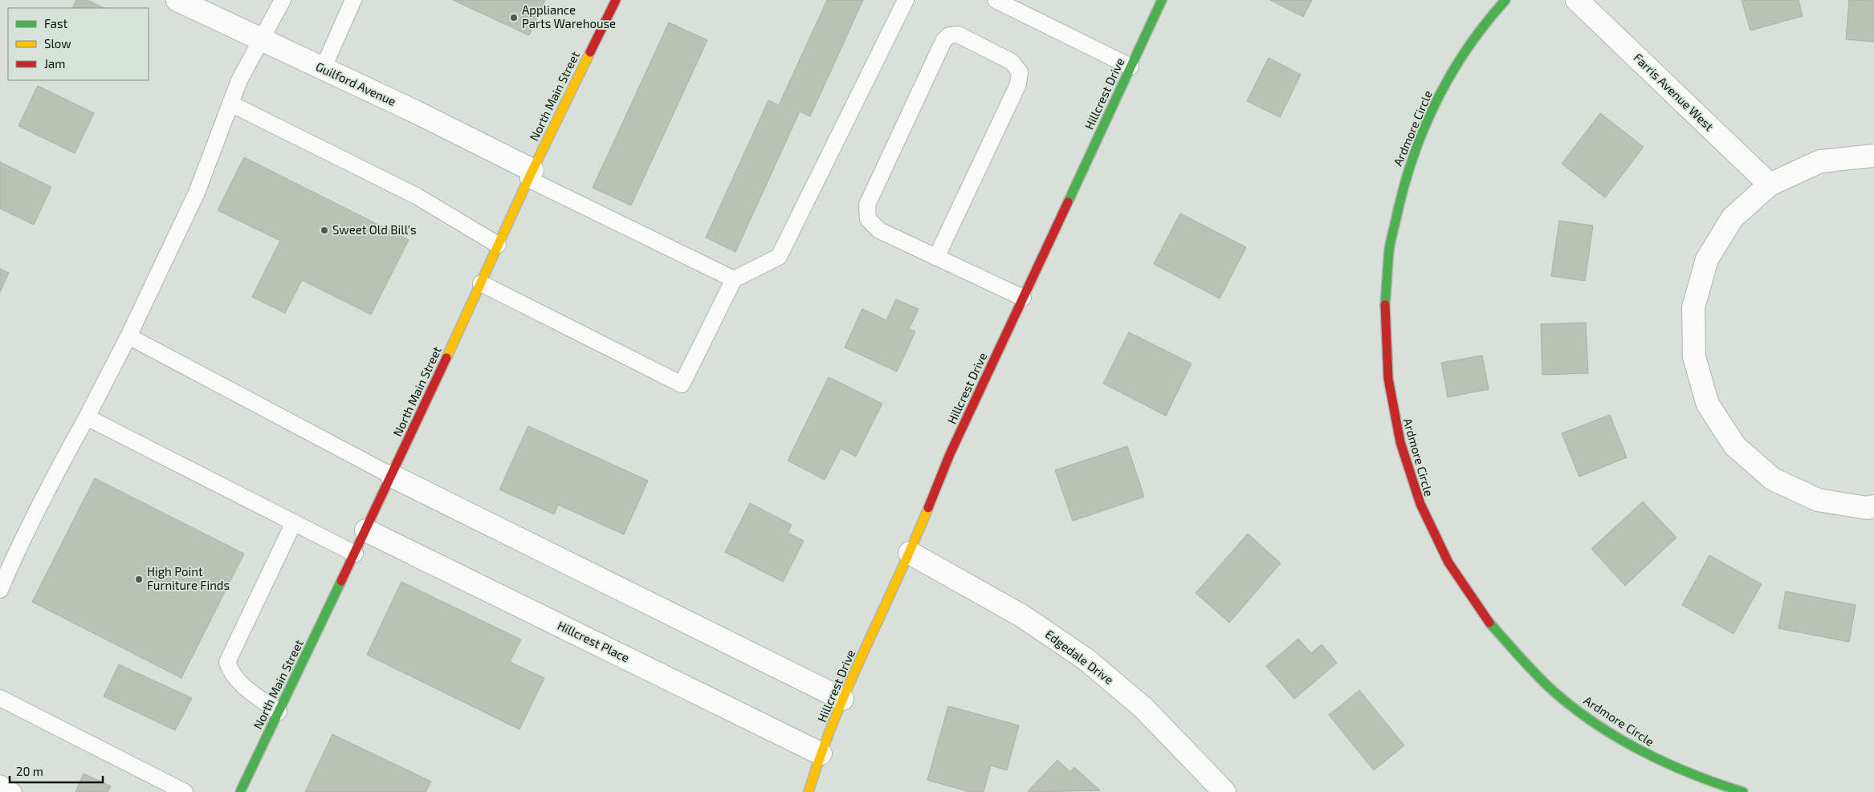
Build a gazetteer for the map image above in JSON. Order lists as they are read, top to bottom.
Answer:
{
  "streets": {
    "street": [
      "Guilford Avenue",
      "Farris Avenue West",
      "Hillcrest Drive",
      "North Main Street",
      "Ardmore Circle",
      "Hillcrest Place",
      "Edgedale Drive"
    ]
  },
  "crossings": [
    ["Guilford Avenue", "North Main Street"],
    ["Hillcrest Drive", "Hillcrest Place"],
    ["Hillcrest Drive", "Edgedale Drive"],
    ["North Main Street", "Hillcrest Place"]
  ],
  "places": ["Appliance Parts Warehouse", "Sweet Old Bill's", "High Point Furniture Finds"],
  "legend": ["Fast", "Slow", "Jam"],
  "scale_bar": "20 m"
}
